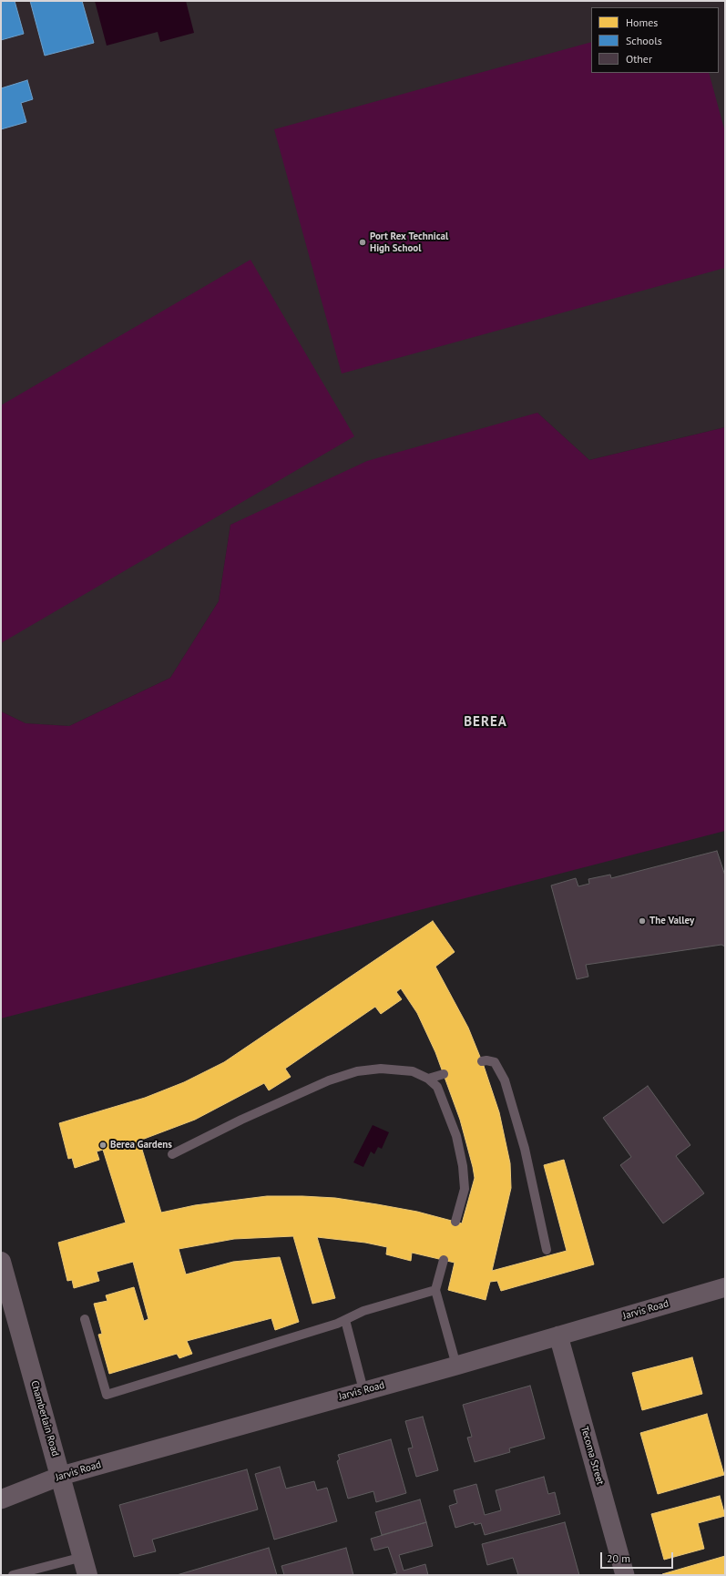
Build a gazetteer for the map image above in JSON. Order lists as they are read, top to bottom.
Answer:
{
  "streets": {
    "street": ["Jarvis Road", "Chamberlain Road", "Tecoma Street"]
  },
  "crossings": [
    ["Jarvis Road", "Chamberlain Road"],
    ["Jarvis Road", "Tecoma Street"]
  ],
  "districts": ["BEREA"],
  "places": ["Port Rex Technical High School", "The Valley", "Berea Gardens"],
  "legend": ["Homes", "Schools", "Other"],
  "scale_bar": "20 m"
}
